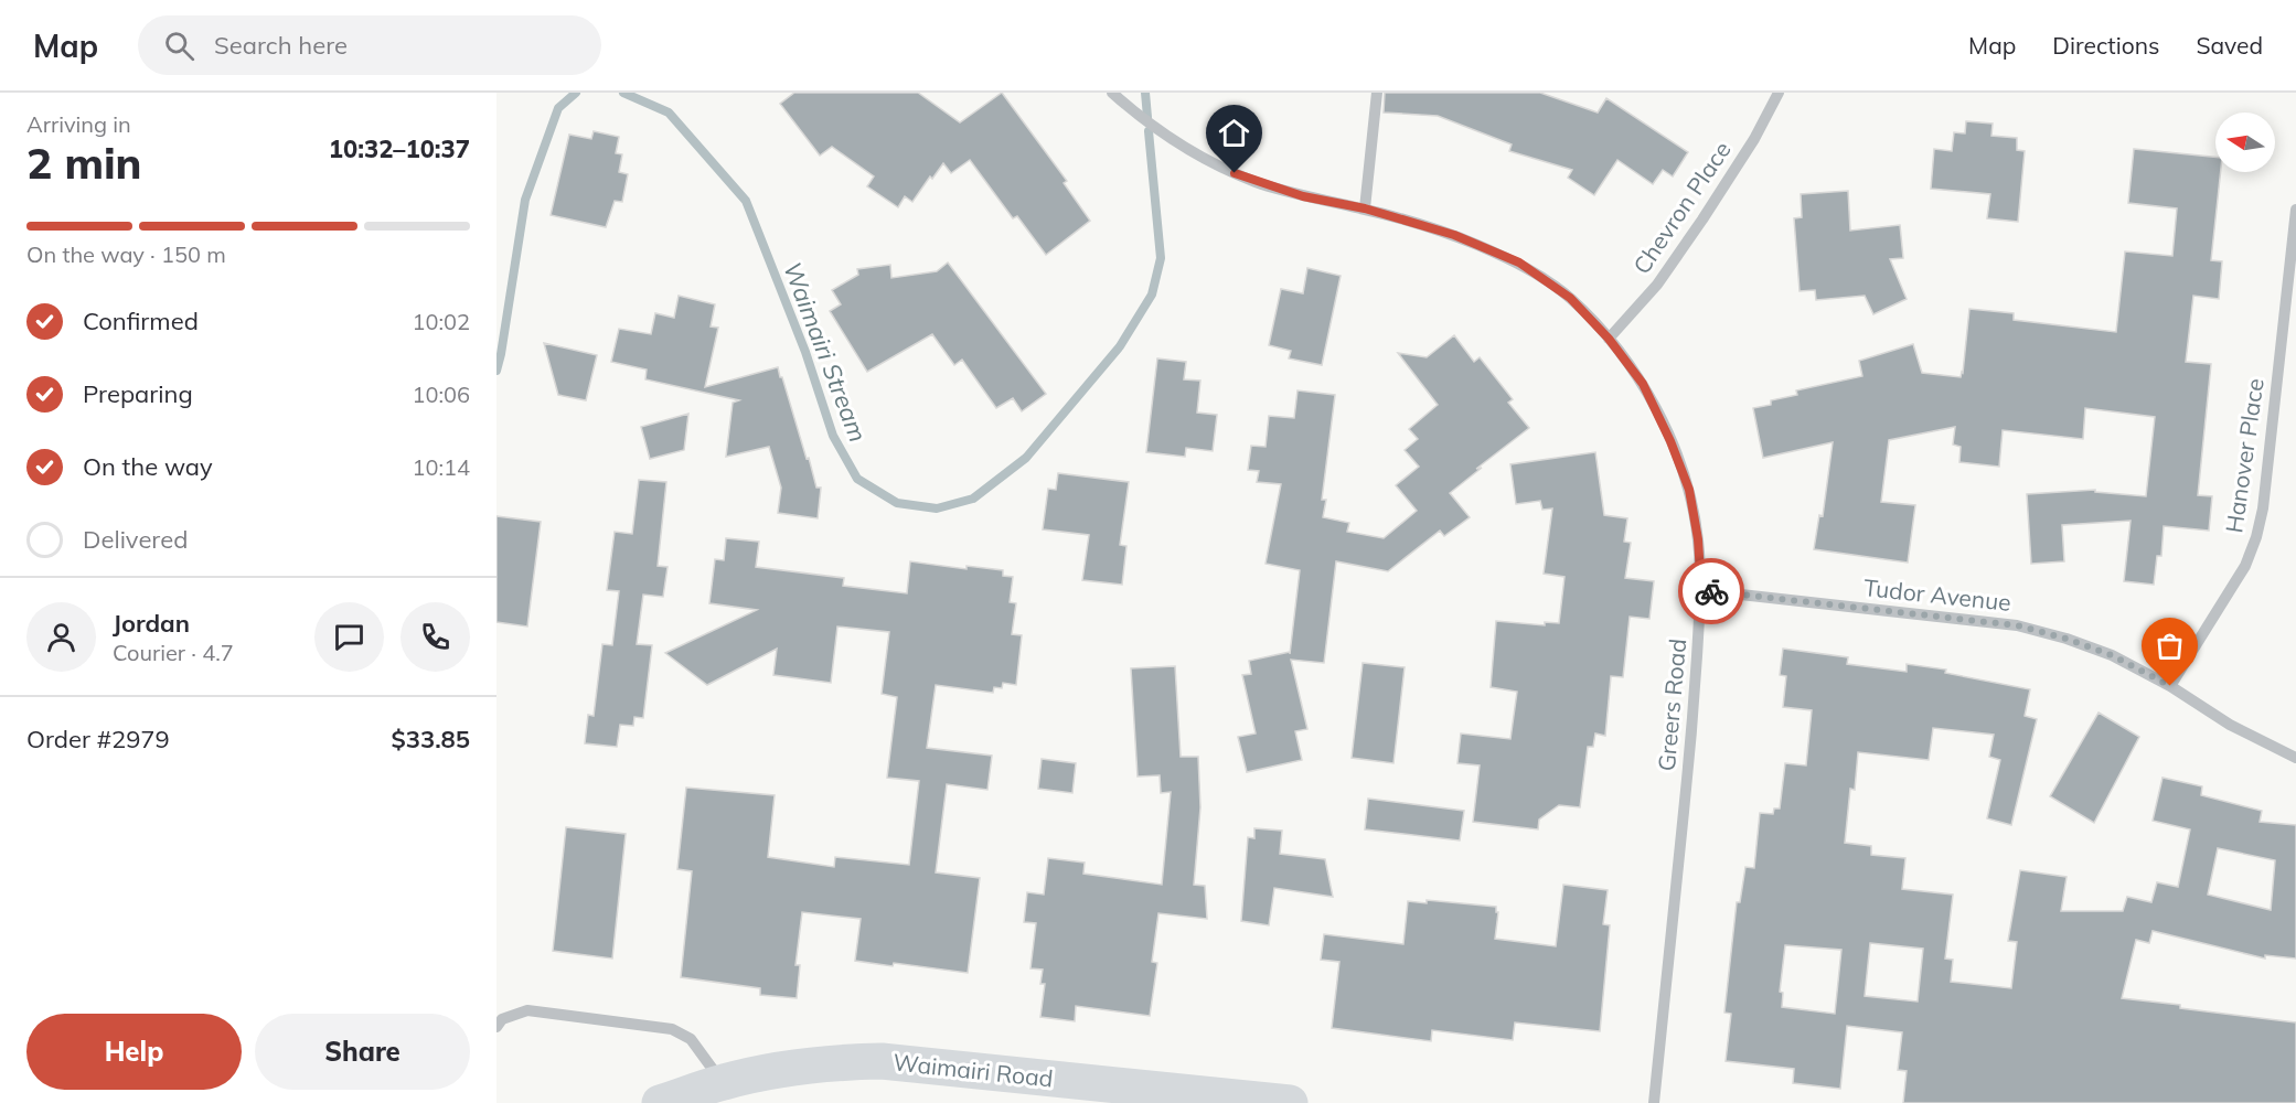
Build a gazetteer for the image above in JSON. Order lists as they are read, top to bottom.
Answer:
{
  "streets": {
    "main road": ["Waimairi Road"],
    "street": [
      "Chevron Place",
      "Hanover Place",
      "Tudor Avenue",
      "Greers Road"
    ]
  },
  "crossings": [
    ["Chevron Place", "Greers Road"],
    ["Hanover Place", "Tudor Avenue"],
    ["Tudor Avenue", "Greers Road"]
  ],
  "water": ["Waimairi Stream"],
  "north": "left",
  "page": {
    "header": "Map",
    "search": "Search here",
    "nav": ["Map", "Directions", "Saved"],
    "heading": ["2 min", "Arriving in", "10:32–10:37"],
    "panel": [
      "Jordan",
      "Courier · 4.7",
      "Order #2979",
      "$33.85"
    ],
    "bar": "On the way · 150 m",
    "list": [
      ["Confirmed", "10:02"],
      ["Preparing", "10:06"],
      ["On the way", "10:14"],
      "Delivered"
    ],
    "buttons": ["Help", "Share"]
  }
}
